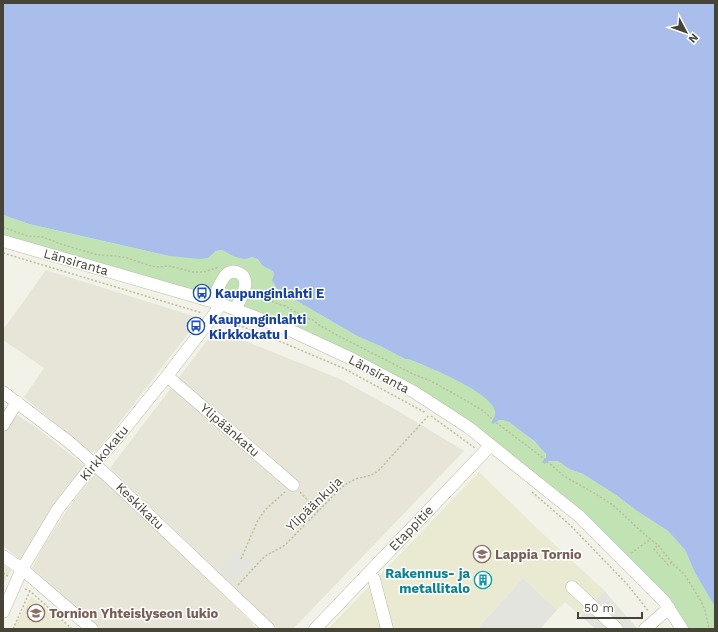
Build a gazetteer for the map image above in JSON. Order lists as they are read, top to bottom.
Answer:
{
  "streets": {
    "street": [
      "Länsiranta",
      "Ylipäänkatu",
      "Kirkkokatu",
      "Keskikatu",
      "Etappitie"
    ],
    "path": ["Ylipäänkuja"]
  },
  "crossings": [
    ["Länsiranta", "Kirkkokatu"],
    ["Länsiranta", "Etappitie"],
    ["Ylipäänkatu", "Kirkkokatu"],
    ["Kirkkokatu", "Keskikatu"],
    ["Ylipäänkuja", "Keskikatu"]
  ],
  "places": {
    "bus stop": ["Kaupunginlahti E", "Kaupunginlahti Kirkkokatu I"],
    "school or university": ["Lappia Tornio", "Tornion Yhteislyseon lukio"],
    "building": ["Rakennus- ja metallitalo"]
  },
  "scale_bar": "50 m",
  "north": "bottom right"
}
